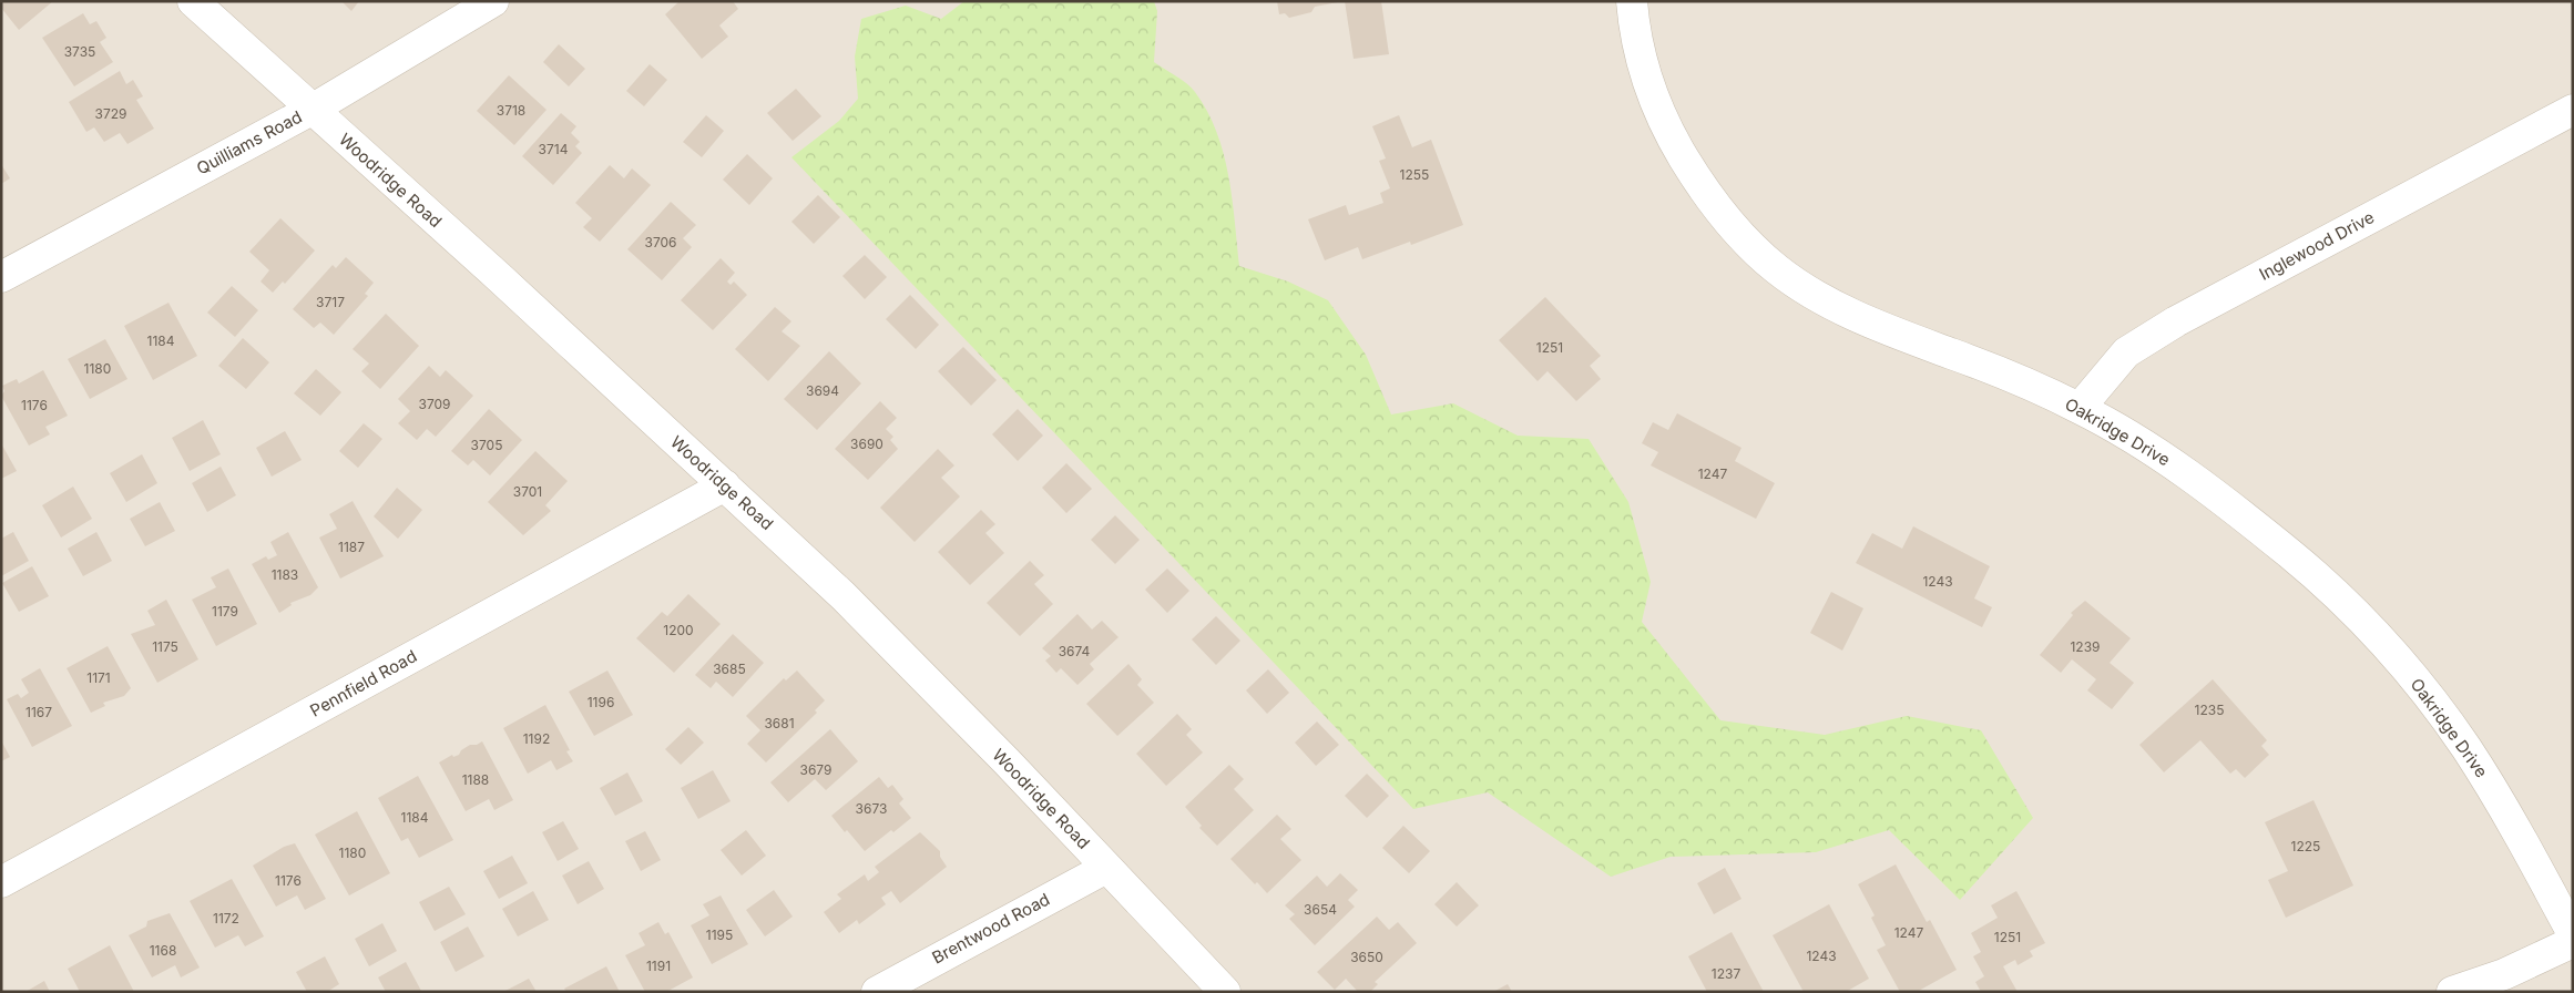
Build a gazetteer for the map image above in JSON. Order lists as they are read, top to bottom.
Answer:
{
  "streets": {
    "street": [
      "Quilliams Road",
      "Woodridge Road",
      "Inglewood Drive",
      "Oakridge Drive",
      "Pennfield Road",
      "Brentwood Road"
    ]
  },
  "crossings": [
    ["Quilliams Road", "Woodridge Road"],
    ["Woodridge Road", "Pennfield Road"],
    ["Woodridge Road", "Brentwood Road"],
    ["Inglewood Drive", "Oakridge Drive"]
  ],
  "house_numbers": [
    "3735",
    "3718",
    "3729",
    "3714",
    "1255",
    "3706",
    "3717",
    "1184",
    "1251",
    "1180",
    "3694",
    "3709",
    "1176",
    "3690",
    "3705",
    "1247",
    "3701",
    "1187",
    "1183",
    "1243",
    "1179",
    "1200",
    "1175",
    "1239",
    "3674",
    "3685",
    "1171",
    "1196",
    "1235",
    "1167",
    "3681",
    "1192",
    "3679",
    "1188",
    "3673",
    "1184",
    "1225",
    "1180",
    "1176",
    "3654",
    "1172",
    "1247",
    "1195",
    "1251",
    "1168",
    "1243",
    "3650",
    "1191",
    "1237"
  ]
}
